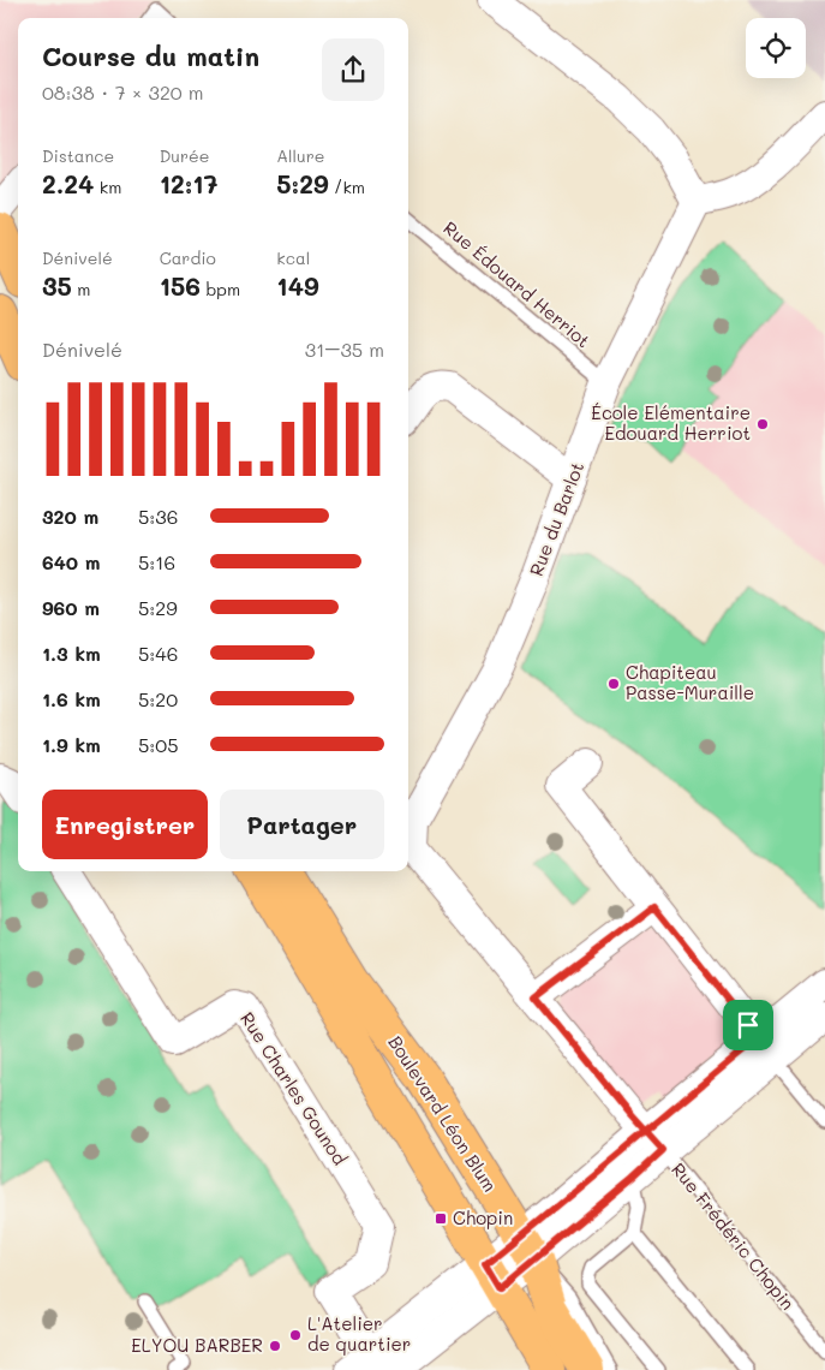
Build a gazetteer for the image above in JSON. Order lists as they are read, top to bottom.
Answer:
{
  "streets": {
    "main road": ["Boulevard Léon Blum"],
    "street": ["Rue du Barlot", "Rue Charles Gounod", "Rue Frédéric Chopin"],
    "lane": ["Rue Édouard Herriot"]
  },
  "crossings": [
    ["Rue Édouard Herriot", "Rue du Barlot"],
    ["Rue du Barlot", "Rue Frédéric Chopin"],
    ["Rue Charles Gounod", "Rue Frédéric Chopin"],
    ["Boulevard Léon Blum", "Rue Frédéric Chopin"]
  ],
  "places": {
    "other": [
      "École Elémentaire Edouard Herriot",
      "Chapiteau Passe-Muraille",
      "L'Atelier de quartier",
      "ELYOU BARBER"
    ],
    "transit": ["Chopin"]
  },
  "page": {
    "heading": ["Course du matin", "08:38 · 7 × 320 m"],
    "stats": [
      ["Distance", "2.24 km"],
      ["Durée", "12:17"],
      ["Allure", "5:29 /km"],
      ["Dénivelé", "35 m"],
      ["Cardio", "156 bpm"],
      ["kcal", "149"]
    ],
    "chart": ["Dénivelé", "31–35 m"],
    "list": [
      {
        "name": "320 m",
        "note": "5:36"
      },
      {
        "name": "640 m",
        "note": "5:16"
      },
      {
        "name": "960 m",
        "note": "5:29"
      },
      {
        "name": "1.3 km",
        "note": "5:46"
      },
      {
        "name": "1.6 km",
        "note": "5:20"
      },
      {
        "name": "1.9 km",
        "note": "5:05"
      }
    ],
    "buttons": ["Enregistrer", "Partager"]
  }
}
